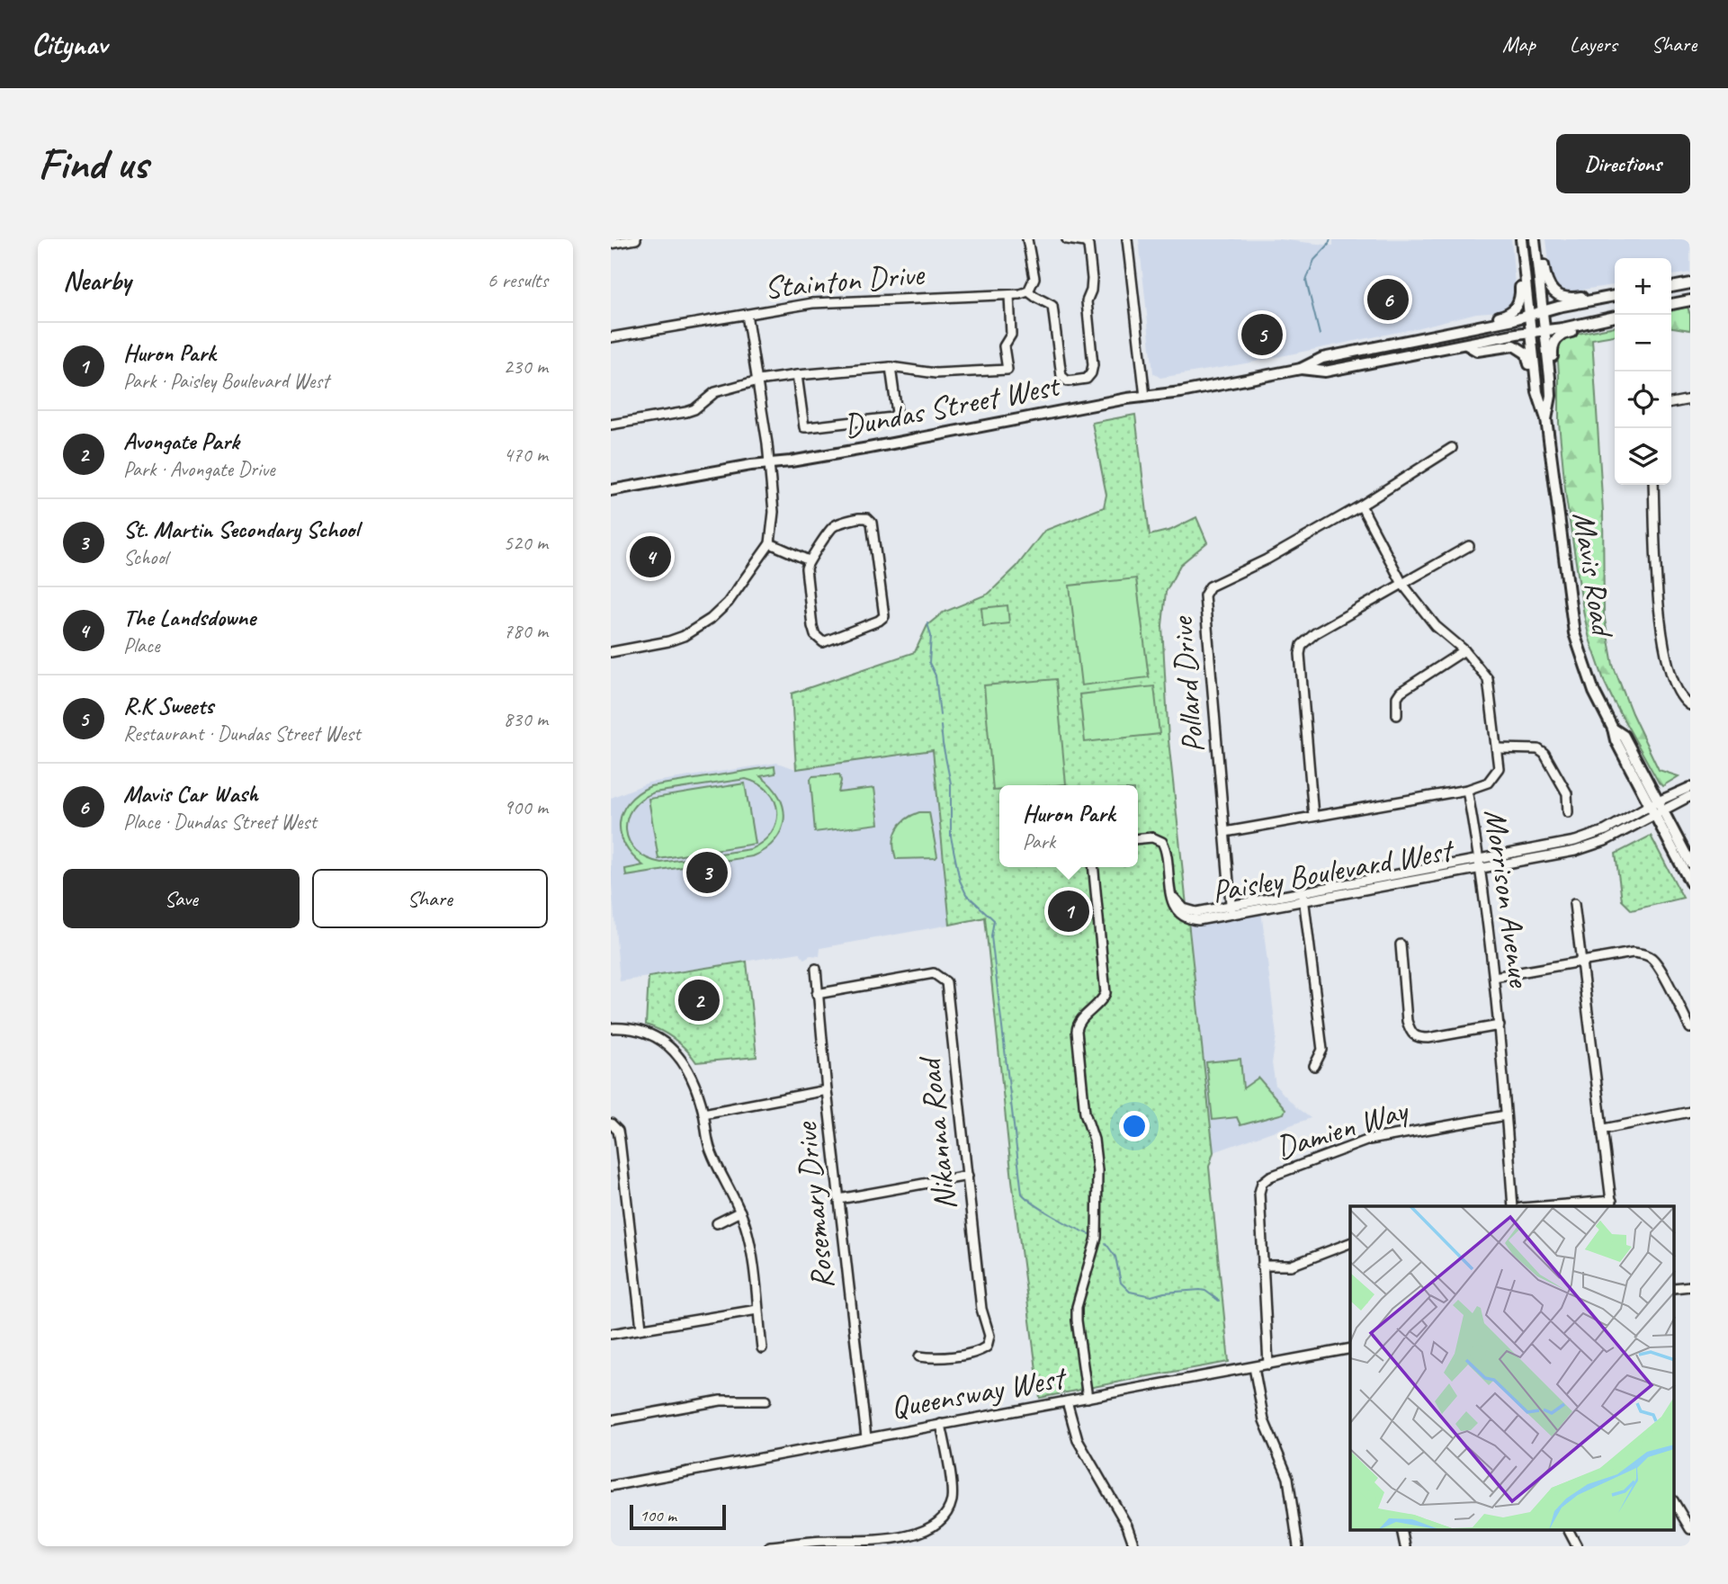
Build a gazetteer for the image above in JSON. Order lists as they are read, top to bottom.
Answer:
{
  "streets": {
    "main road": ["Dundas Street West", "Mavis Road"],
    "street": [
      "Stainton Drive",
      "Pollard Drive",
      "Paisley Boulevard West",
      "Morrison Avenue",
      "Damien Way",
      "Nikanna Road",
      "Rosemary Drive",
      "Queensway West"
    ]
  },
  "crossings": [
    ["Dundas Street West", "Mavis Road"],
    ["Mavis Road", "Paisley Boulevard West"],
    ["Pollard Drive", "Paisley Boulevard West"],
    ["Pollard Drive", "Morrison Avenue"],
    ["Paisley Boulevard West", "Morrison Avenue"],
    ["Morrison Avenue", "Damien Way"],
    ["Damien Way", "Queensway West"],
    ["Nikanna Road", "Rosemary Drive"],
    ["Rosemary Drive", "Queensway West"]
  ],
  "scale_bar": "100 m",
  "page": {
    "header": "Citynav",
    "nav": ["Map", "Layers", "Share"],
    "buttons": [
      "Directions",
      ["Save", "Share"]
    ],
    "title": "Find us",
    "heading": ["Nearby", "6 results"],
    "map_buttons": ["+", "−"],
    "pins": [
      "6",
      "5",
      "4",
      "3",
      "1",
      "2"
    ],
    "list": [
      {
        "mark": "1",
        "name": "Huron Park",
        "note": "Park · Paisley Boulevard West",
        "value": "230 m"
      },
      {
        "mark": "2",
        "name": "Avongate Park",
        "note": "Park · Avongate Drive",
        "value": "470 m"
      },
      {
        "mark": "3",
        "name": "St. Martin Secondary School",
        "note": "School",
        "value": "520 m"
      },
      {
        "mark": "4",
        "name": "The Landsdowne",
        "note": "Place",
        "value": "780 m"
      },
      {
        "mark": "5",
        "name": "R.K Sweets",
        "note": "Restaurant · Dundas Street West",
        "value": "830 m"
      },
      {
        "mark": "6",
        "name": "Mavis Car Wash",
        "note": "Place · Dundas Street West",
        "value": "900 m"
      }
    ],
    "popup": ["Huron Park", "Park"],
    "scale": "100 m"
  }
}
